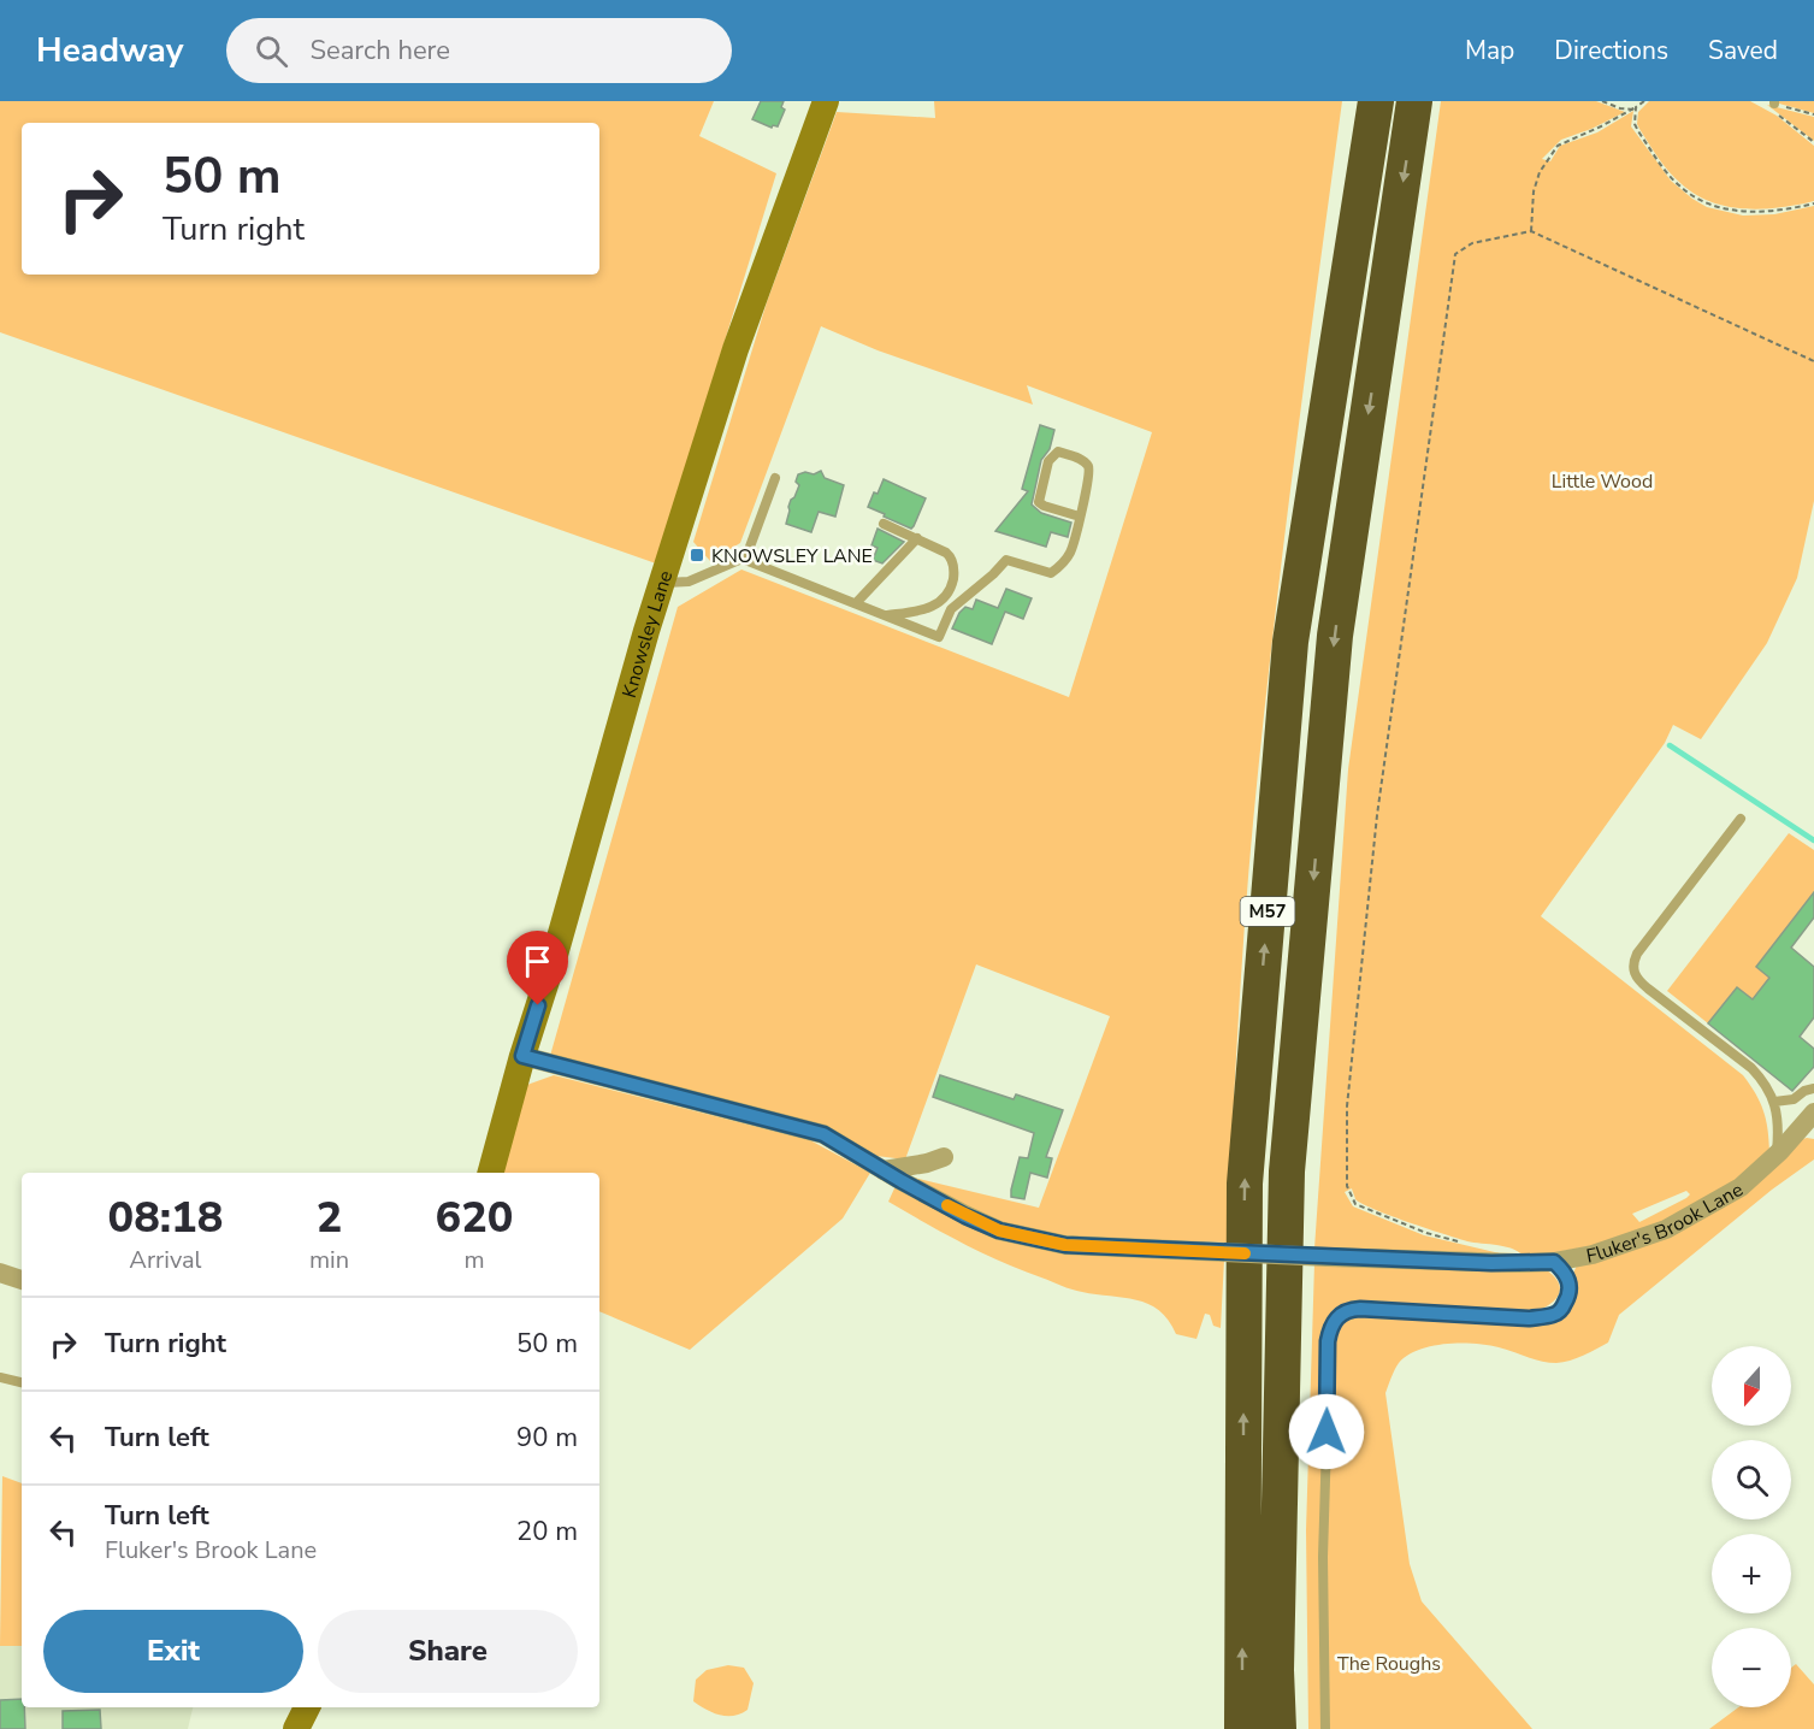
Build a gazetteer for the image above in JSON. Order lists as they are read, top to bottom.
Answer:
{
  "streets": {
    "highway": ["M57"],
    "main road": ["Knowsley Lane"],
    "street": ["Fluker's Brook Lane"]
  },
  "crossings": [
    ["Knowsley Lane", "Fluker's Brook Lane"]
  ],
  "parks": ["Little Wood", "The Roughs"],
  "places": {
    "transit": ["KNOWSLEY LANE"]
  },
  "north": "bottom",
  "page": {
    "header": "Headway",
    "search": "Search here",
    "nav": ["Map", "Directions", "Saved"],
    "turn": ["50 m", "Turn right"],
    "eta": [
      "08:18",
      "Arrival",
      "2",
      "min",
      "620",
      "m"
    ],
    "list": [
      {
        "name": "Turn right",
        "value": "50 m"
      },
      {
        "name": "Turn left",
        "value": "90 m"
      },
      {
        "name": "Turn left",
        "note": "Fluker's Brook Lane",
        "value": "20 m"
      }
    ],
    "map_buttons": ["+", "−"],
    "buttons": ["Exit", "Share"]
  }
}
